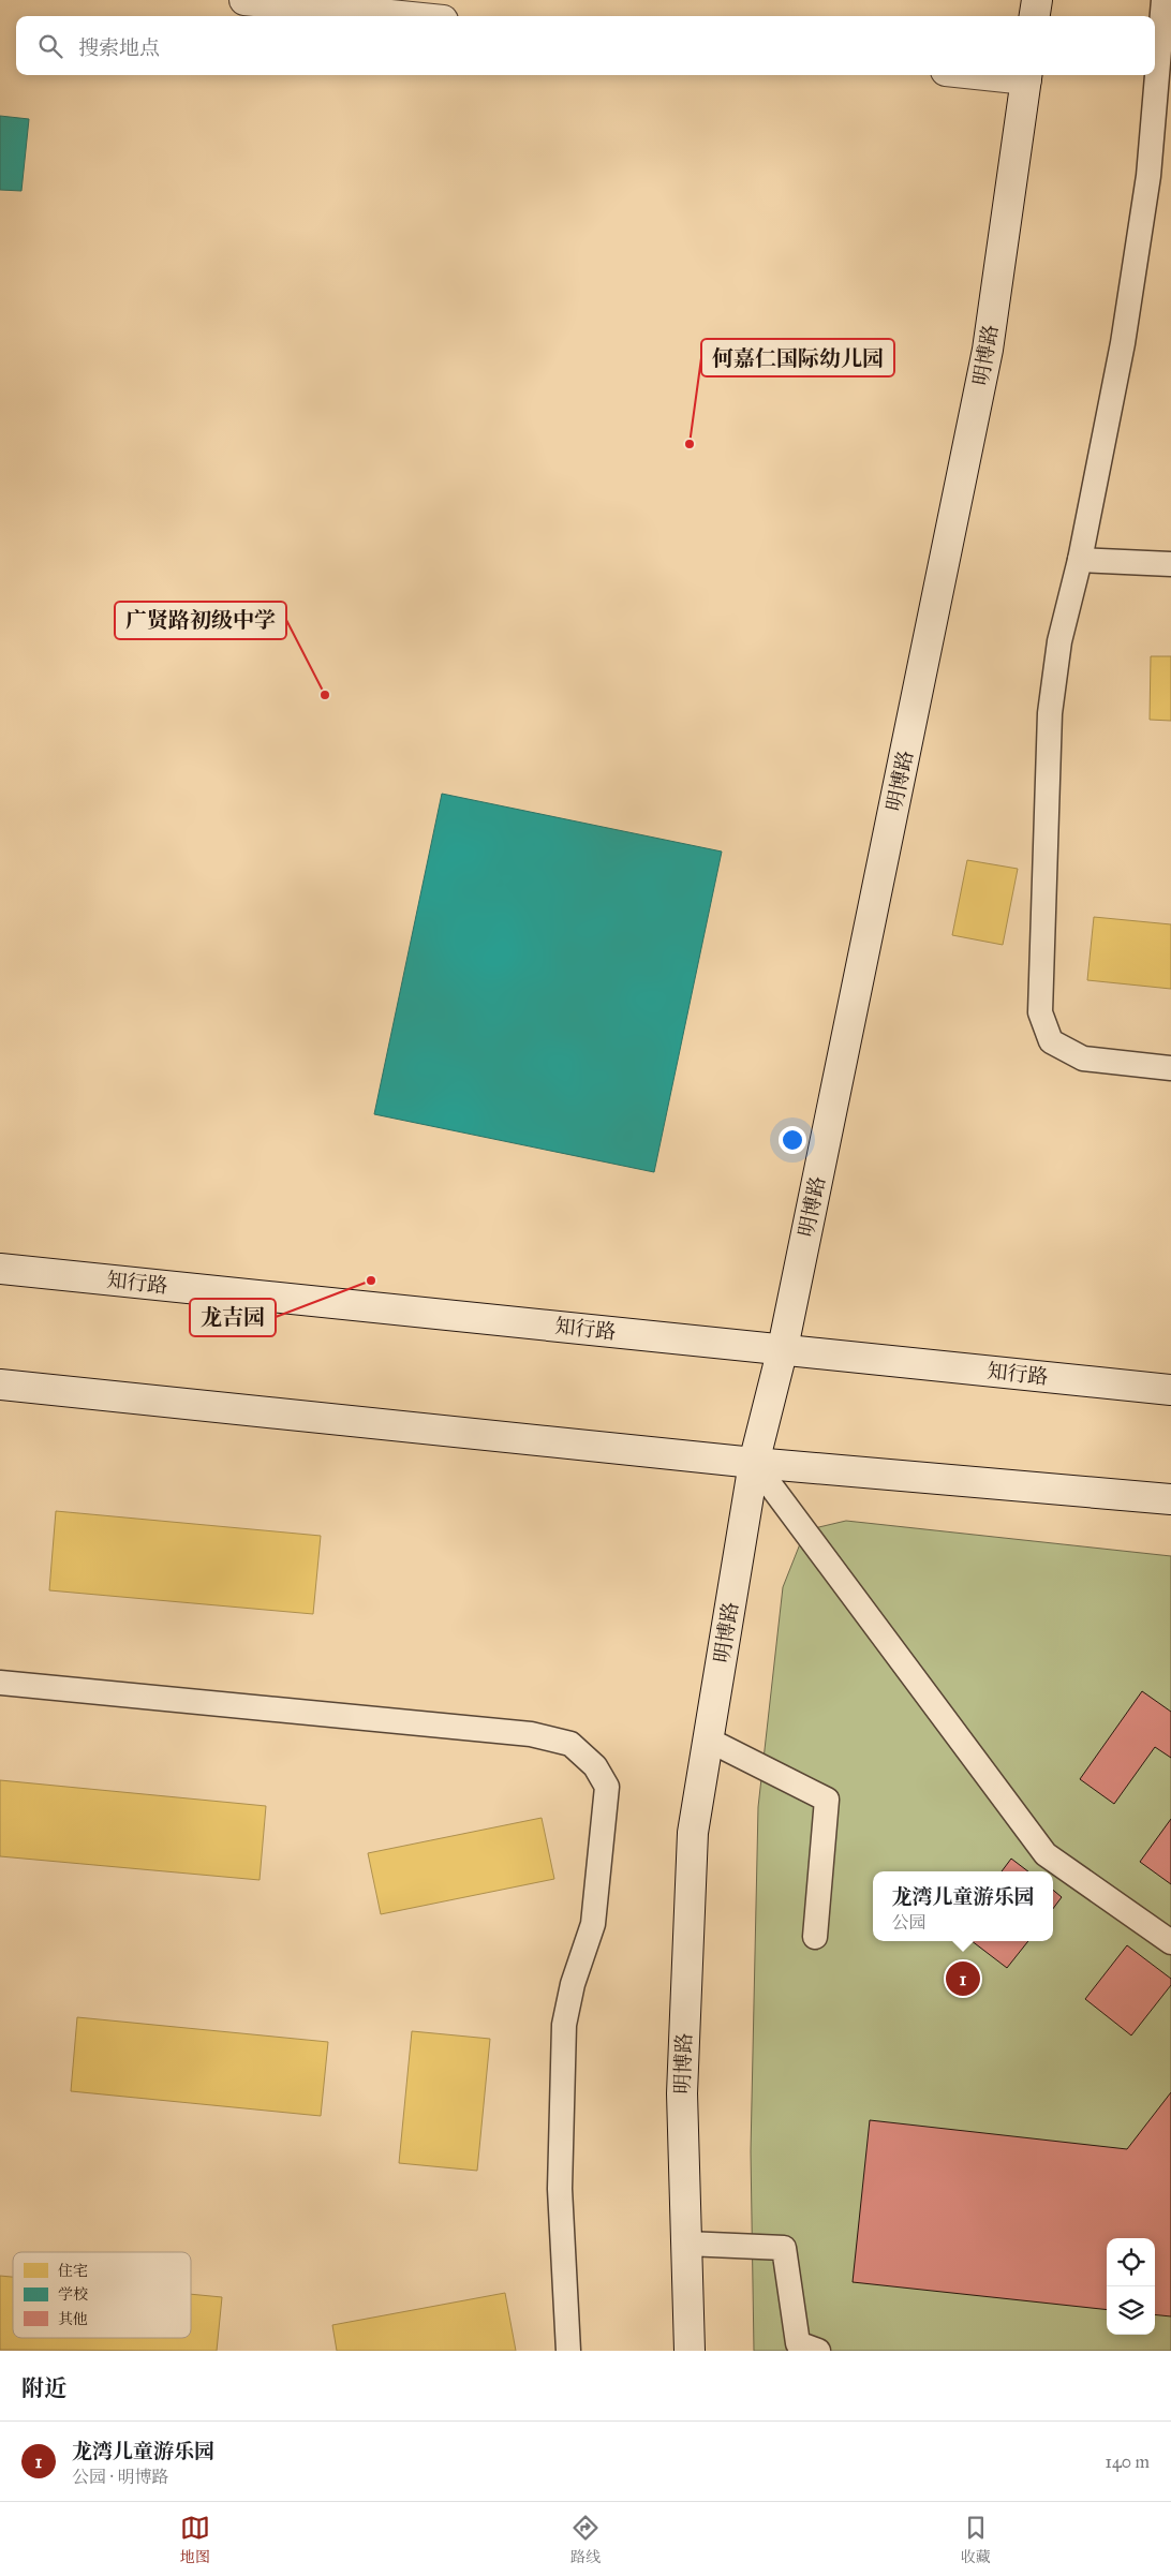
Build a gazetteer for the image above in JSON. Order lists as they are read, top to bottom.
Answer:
{
  "streets": {
    "street": ["明博路", "知行路"]
  },
  "crossings": [
    ["明博路", "知行路"]
  ],
  "places": ["何嘉仁国际幼儿园", "广贤路初级中学", "龙吉园"],
  "legend": ["住宅", "学校", "其他"],
  "page": {
    "search": "搜索地点",
    "popup": ["龙湾儿童游乐园", "公园"],
    "pins": "1",
    "heading": "附近",
    "list": [
      {
        "mark": "1",
        "name": "龙湾儿童游乐园",
        "note": "公园 · 明博路",
        "value": "140 m"
      }
    ],
    "nav": ["地图", "路线", "收藏"]
  }
}
